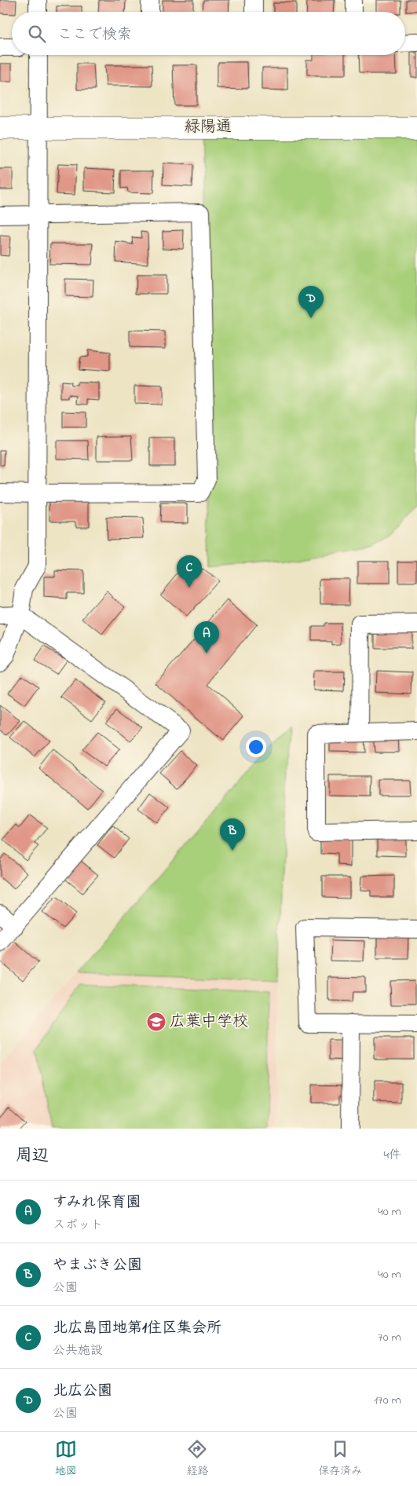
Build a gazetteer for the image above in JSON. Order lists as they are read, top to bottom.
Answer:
{
  "streets": {
    "street": ["緑陽通"]
  },
  "places": {
    "school or university": ["広葉中学校"]
  },
  "page": {
    "search": "ここで検索",
    "pins": [
      "D",
      "C",
      "A",
      "B"
    ],
    "heading": ["周辺", "4件"],
    "list": [
      {
        "mark": "A",
        "name": "すみれ保育園",
        "note": "スポット",
        "value": "40 m"
      },
      {
        "mark": "B",
        "name": "やまぶき公園",
        "note": "公園",
        "value": "40 m"
      },
      {
        "mark": "C",
        "name": "北広島団地第1住区集会所",
        "note": "公共施設",
        "value": "70 m"
      },
      {
        "mark": "D",
        "name": "北広公園",
        "note": "公園",
        "value": "170 m"
      }
    ],
    "nav": ["地図", "経路", "保存済み"]
  }
}
